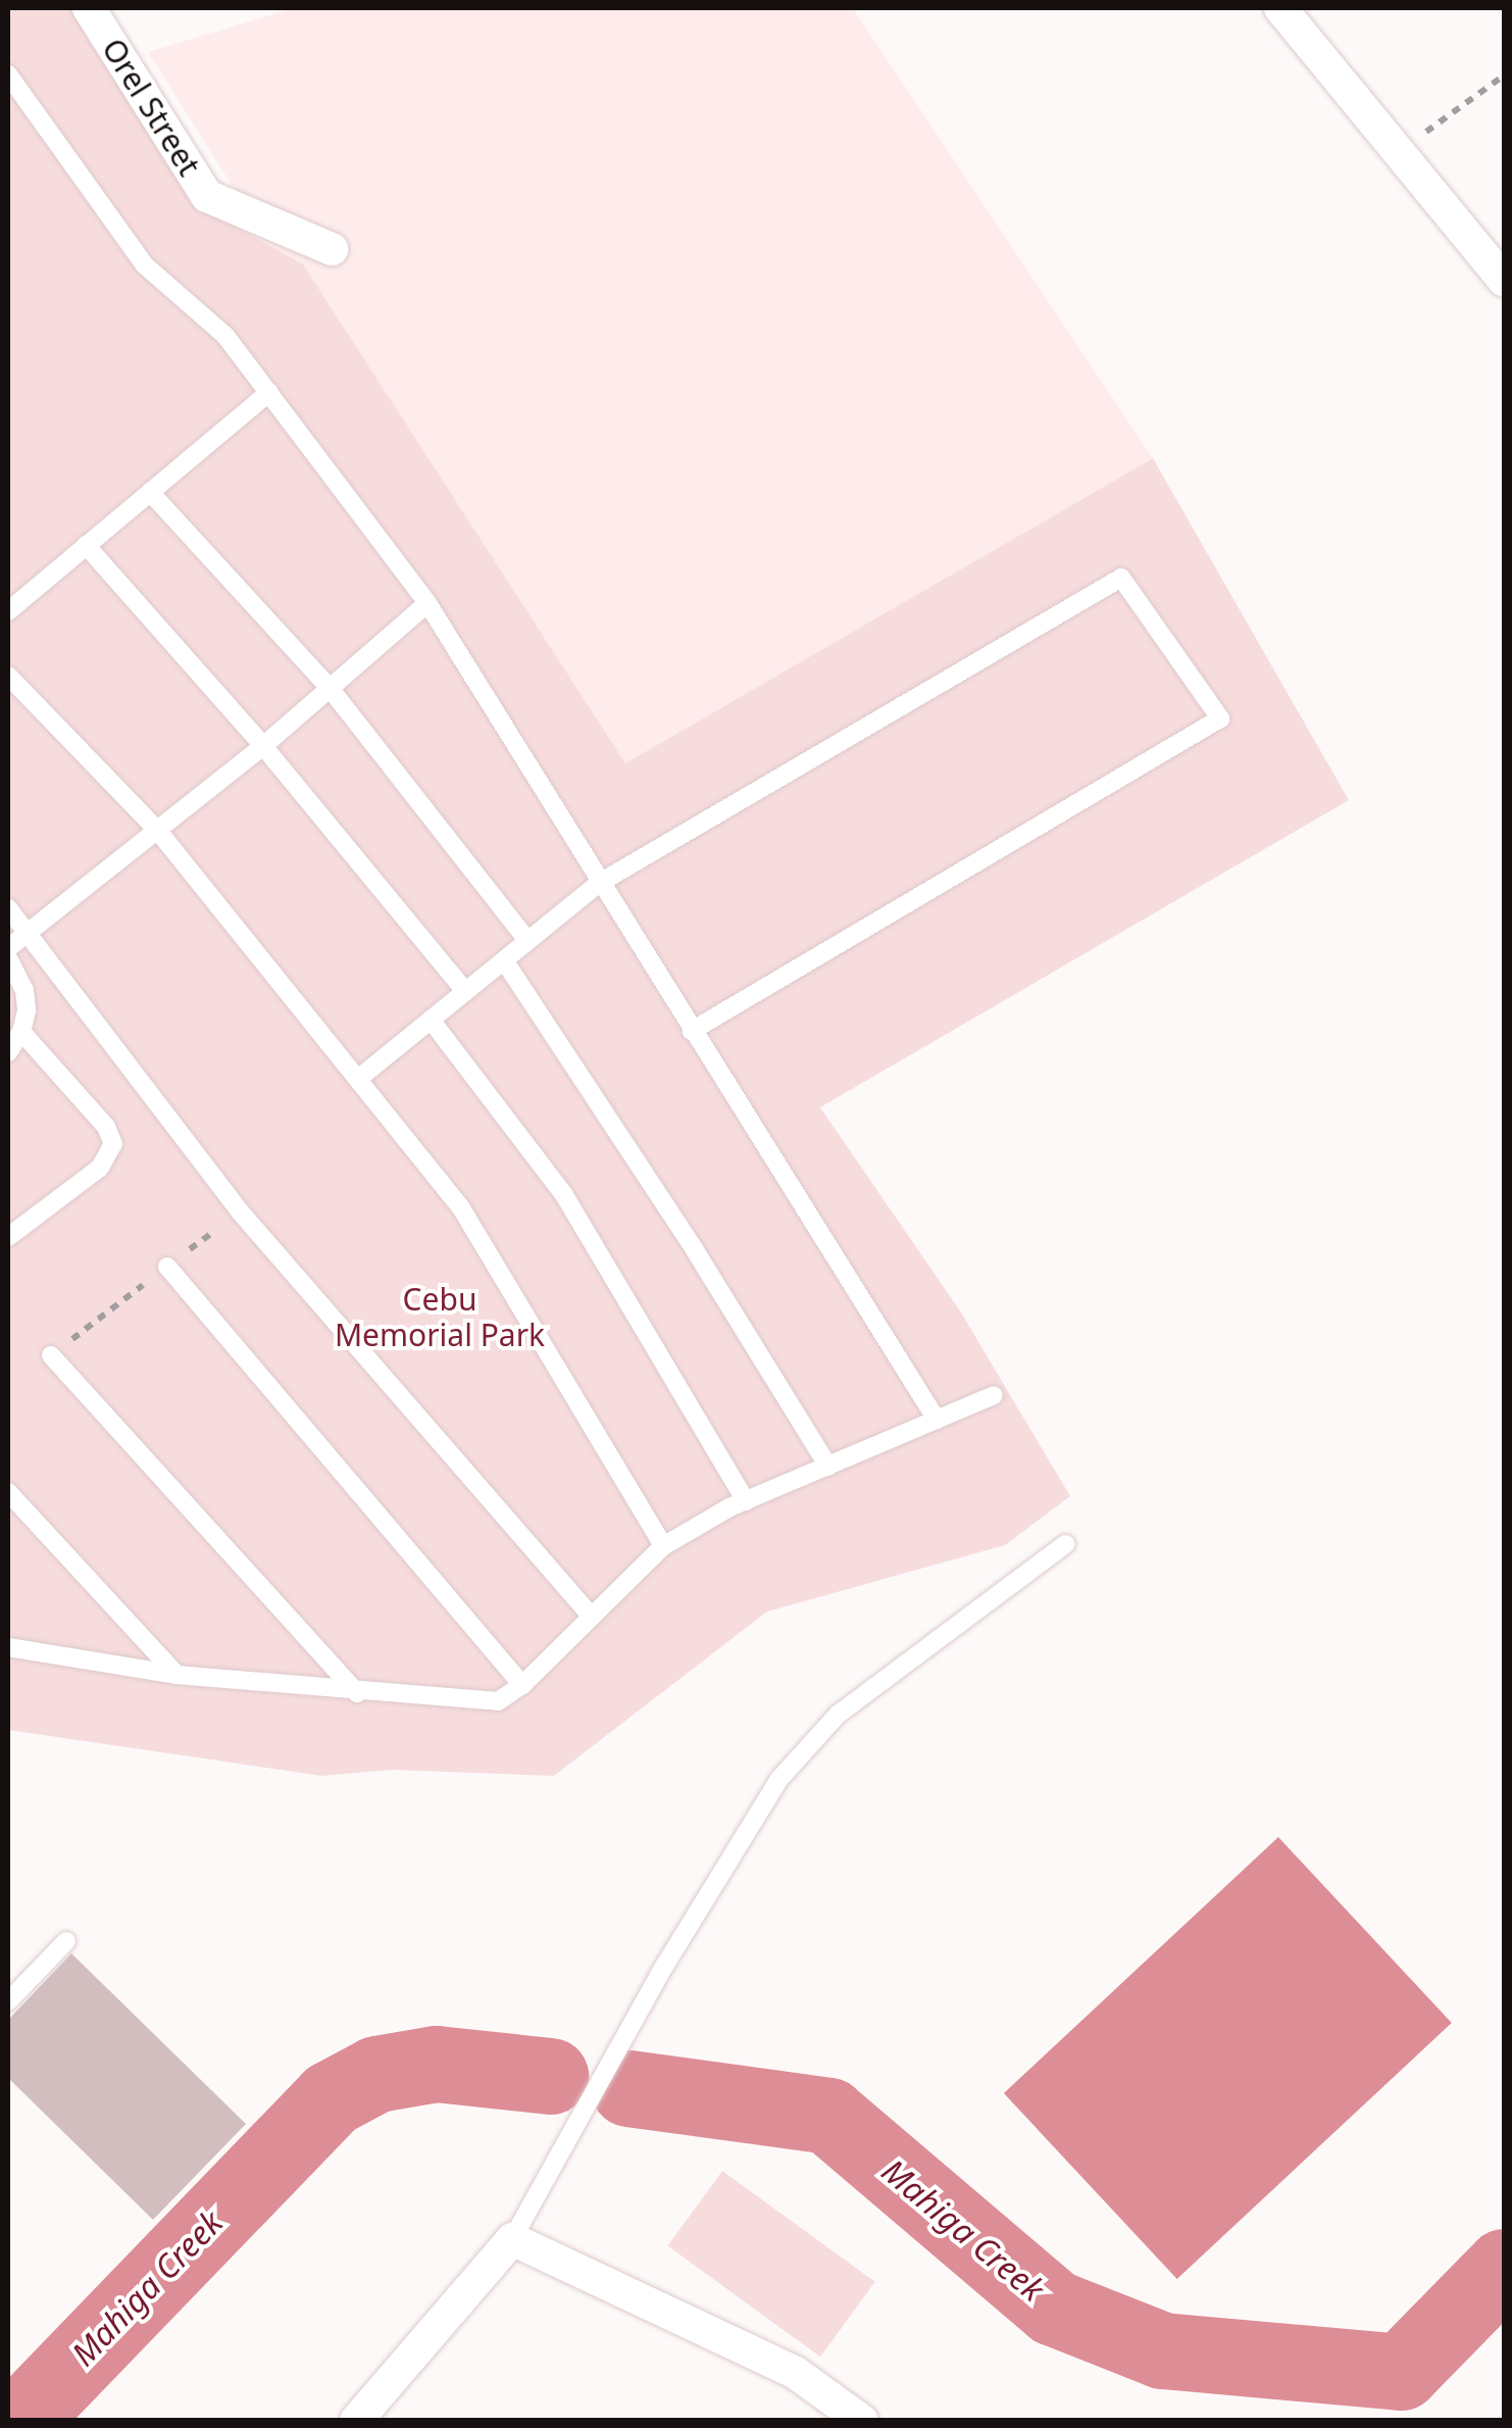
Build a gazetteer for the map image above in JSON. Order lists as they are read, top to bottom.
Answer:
{
  "streets": {
    "street": ["Orel Street"]
  },
  "water": ["Mahiga Creek"],
  "parks": ["Cebu Memorial Park"]
}
